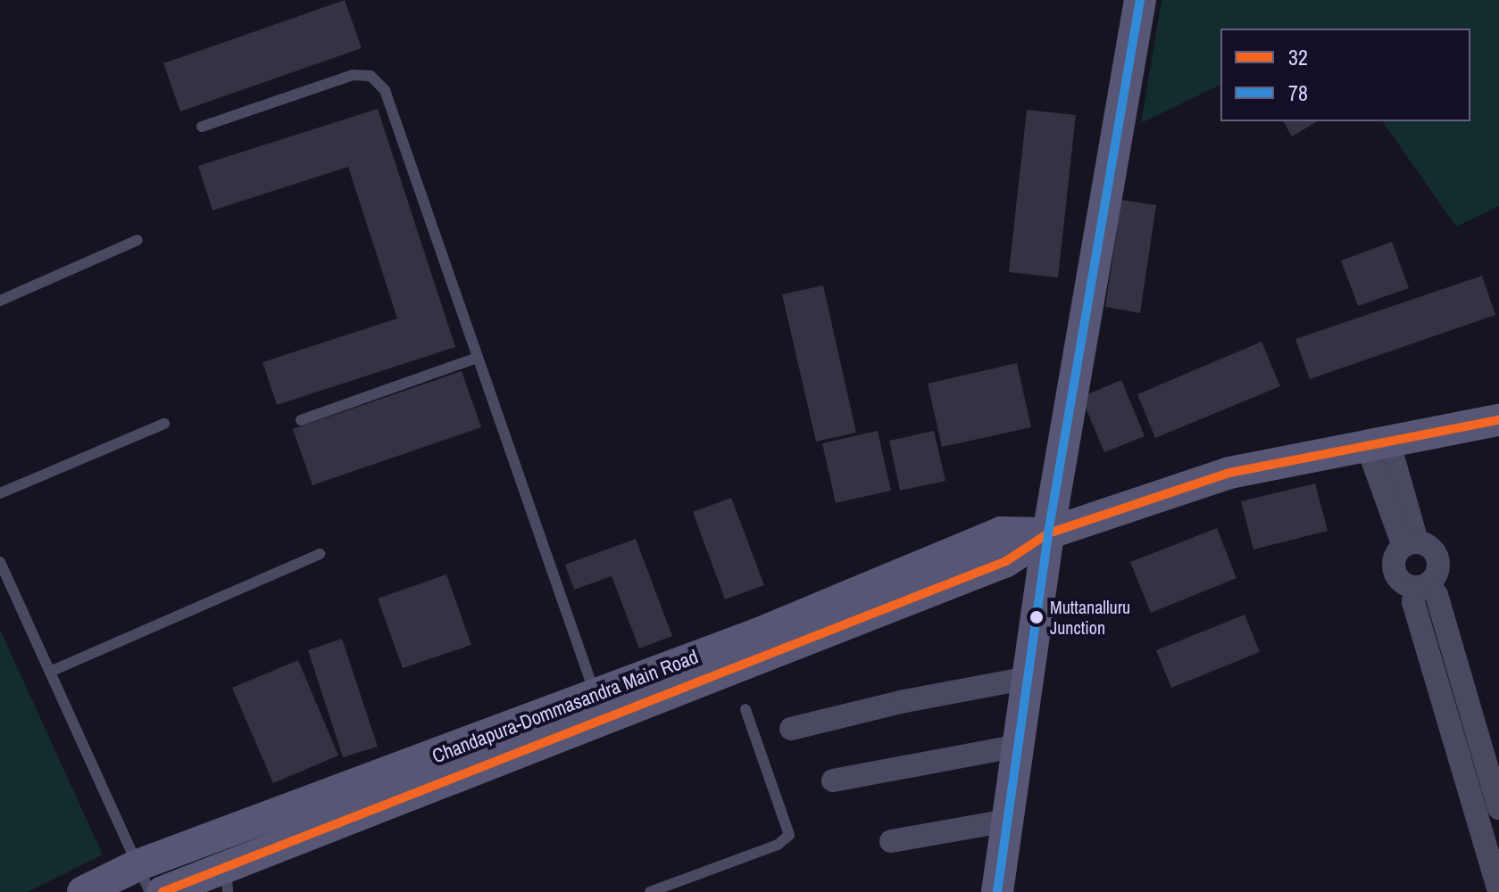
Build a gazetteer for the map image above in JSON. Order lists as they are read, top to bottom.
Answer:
{
  "streets": {
    "main road": ["Chandapura-Dommasandra Main Road"]
  },
  "places": ["Muttanalluru Junction"],
  "lines": ["transit line 78", "transit line 32"],
  "legend": ["32", "78"]
}
